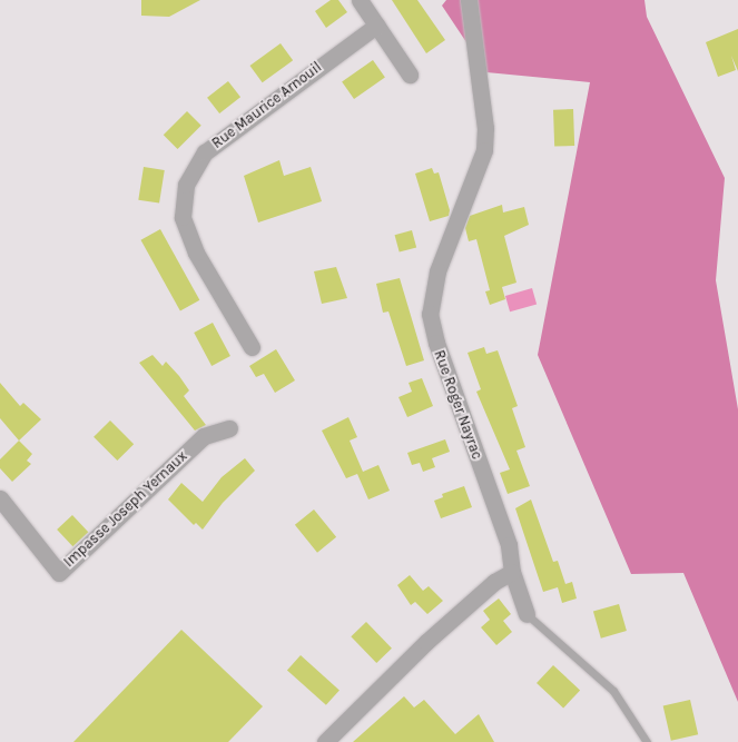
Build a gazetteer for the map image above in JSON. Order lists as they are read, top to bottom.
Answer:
{
  "streets": {
    "street": ["Rue Maurice Arnouil", "Rue Roger Nayrac", "Impasse Joseph Yernaux"]
  }
}
